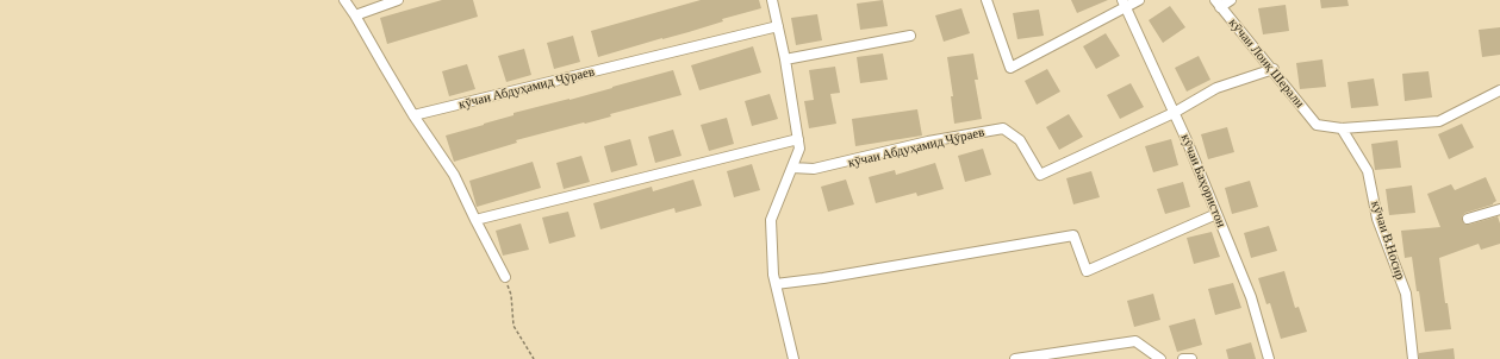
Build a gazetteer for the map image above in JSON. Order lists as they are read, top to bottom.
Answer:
{
  "streets": {
    "street": [
      "кӯчаи Лоиқ Шерали",
      "кӯчаи Абдуҳамид Ҷӯраев",
      "кӯчаи Баҳористон",
      "кӯчаи В.Носир"
    ]
  },
  "crossings": [
    ["кӯчаи Лоиқ Шерали", "кӯчаи В.Носир"],
    ["кӯчаи Абдуҳамид Ҷӯраев", "кӯчаи Баҳористон"]
  ]
}
